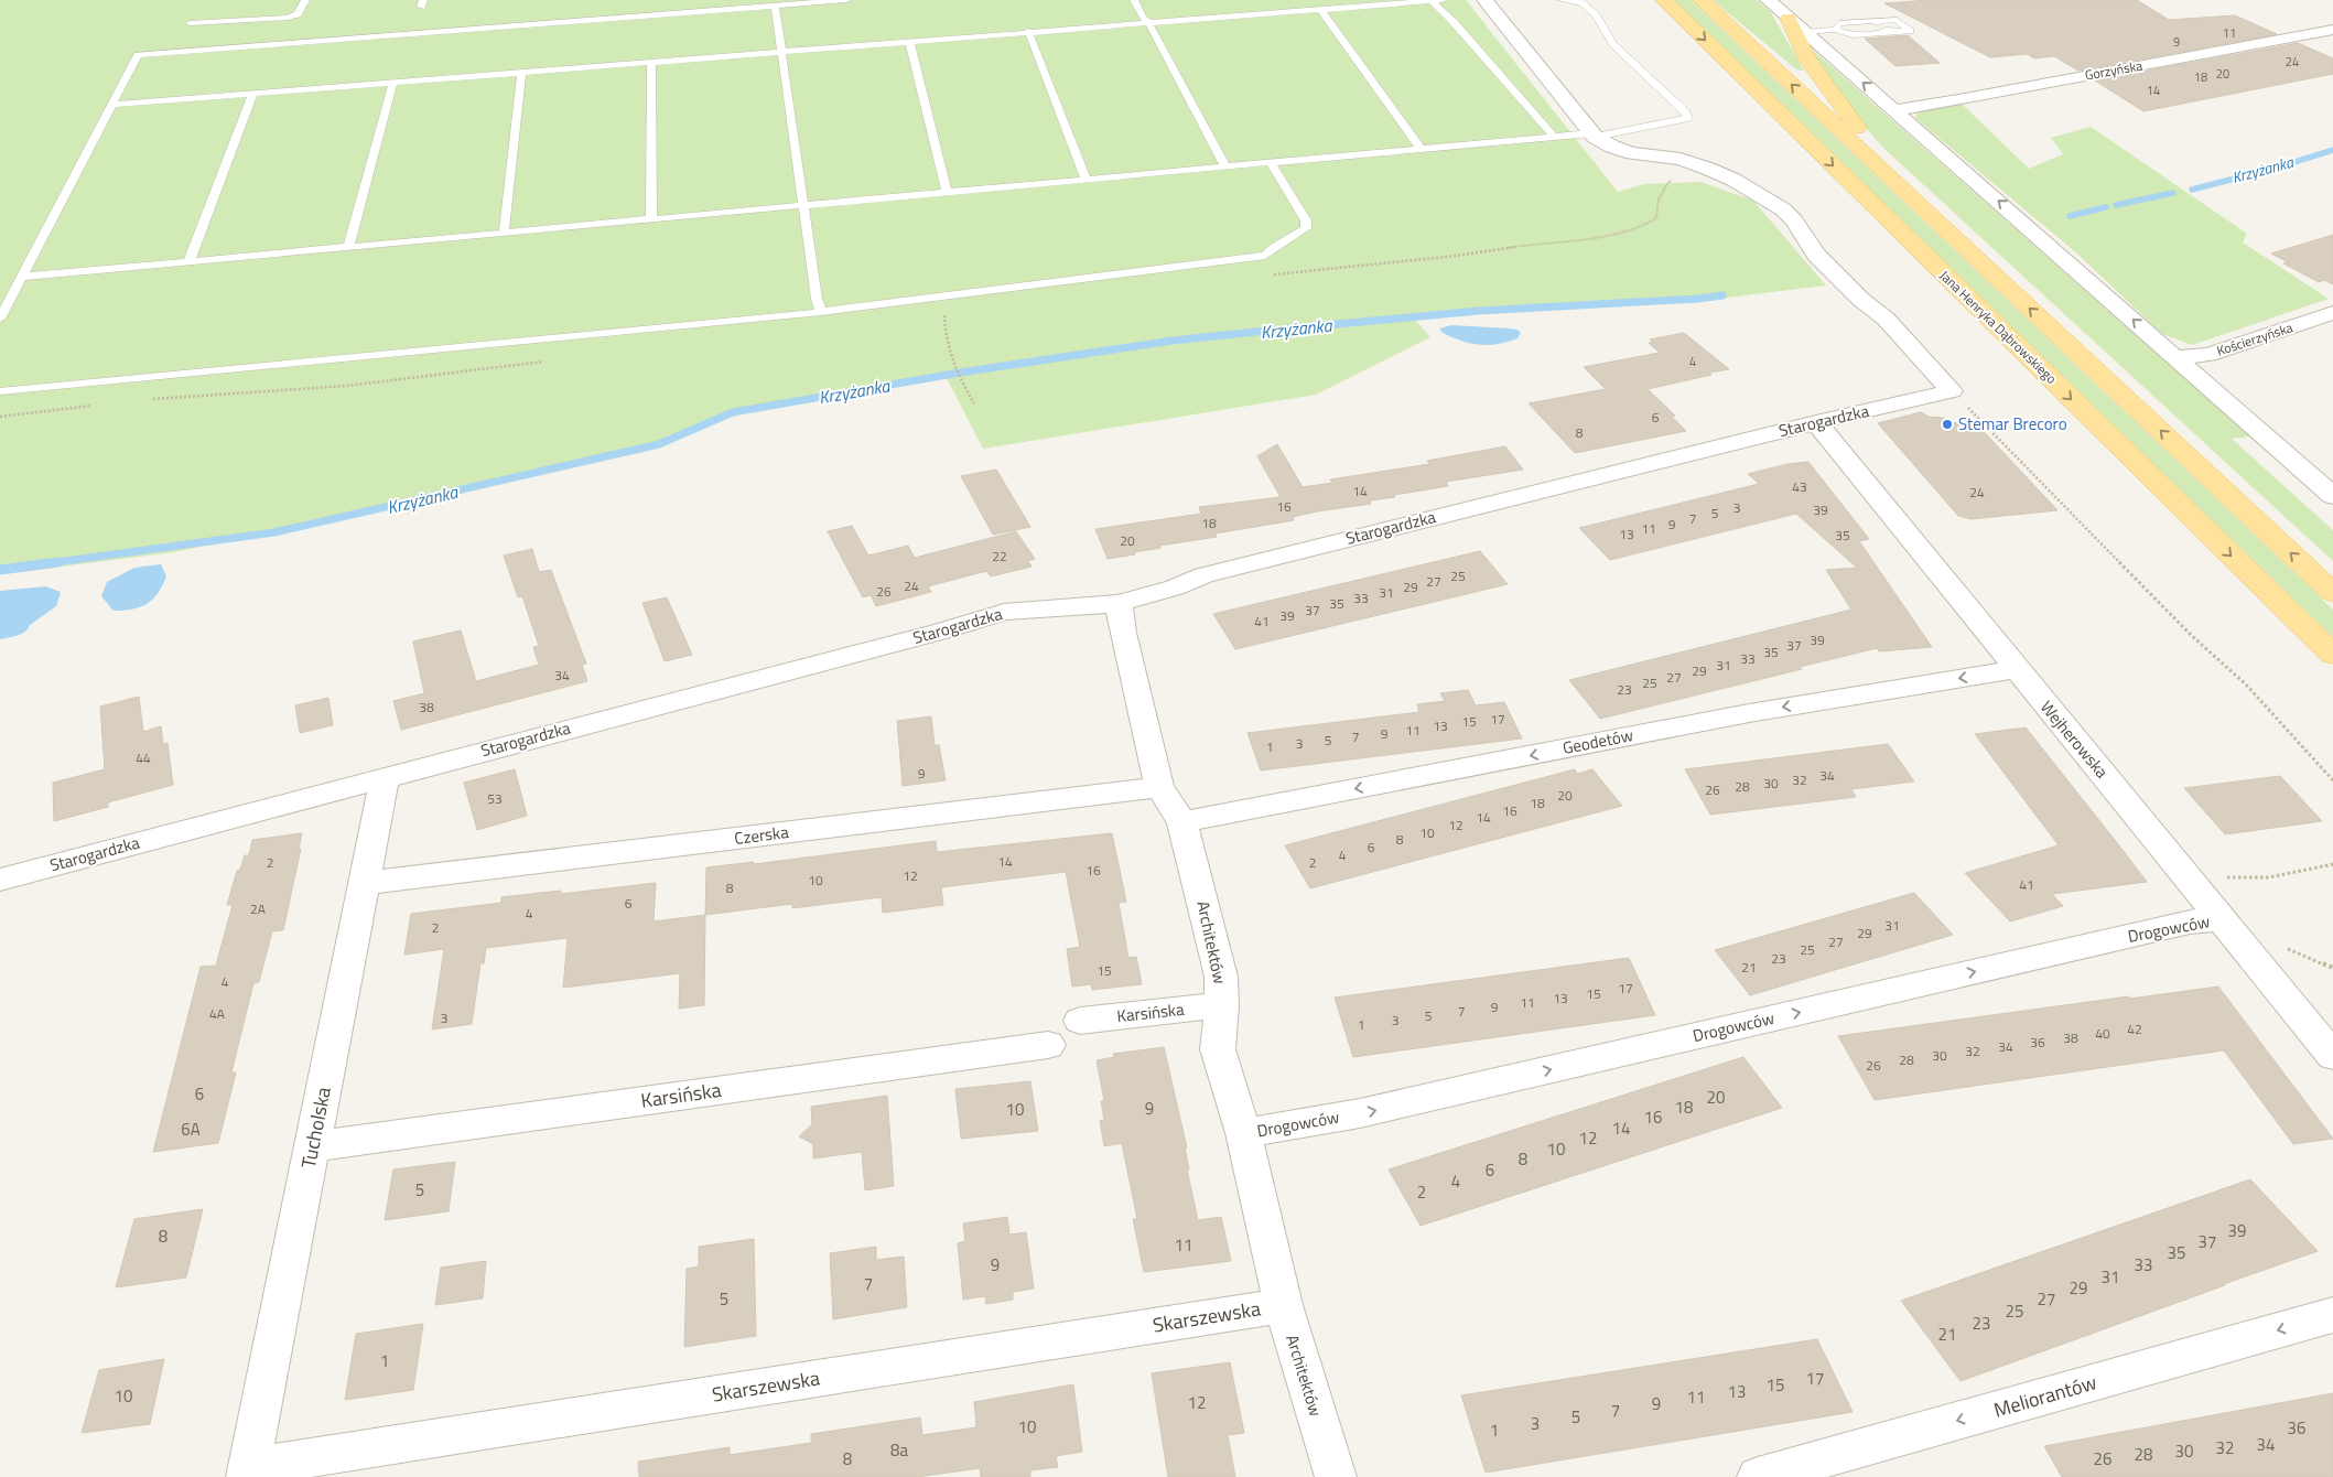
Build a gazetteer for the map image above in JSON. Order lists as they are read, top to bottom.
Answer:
{
  "streets": {
    "main road": ["Jana Henryka Dąbrowskiego"],
    "street": [
      "Gorzyńska",
      "Kościerzyńska",
      "Starogardzka",
      "Wejherowska",
      "Geodetów",
      "Czerska",
      "Drogowców",
      "Architektów",
      "Karsińska",
      "Tucholska",
      "Skarszewska",
      "Meliorantów"
    ]
  },
  "crossings": [
    ["Starogardzka", "Wejherowska"],
    ["Starogardzka", "Architektów"],
    ["Starogardzka", "Tucholska"],
    ["Wejherowska", "Geodetów"],
    ["Wejherowska", "Drogowców"],
    ["Geodetów", "Architektów"],
    ["Czerska", "Architektów"],
    ["Czerska", "Tucholska"],
    ["Drogowców", "Architektów"],
    ["Architektów", "Karsińska"],
    ["Architektów", "Skarszewska"],
    ["Karsińska", "Tucholska"],
    ["Tucholska", "Skarszewska"]
  ],
  "one_way": ["Geodetów", "Drogowców", "Meliorantów"],
  "water": ["Krzyżanka"],
  "places": ["Stemar Brecoro"],
  "house_numbers": [
    "11",
    "9",
    "24",
    "20",
    "18",
    "14",
    "4",
    "6",
    "8",
    "43",
    "14",
    "24",
    "16",
    "3",
    "39",
    "5",
    "7",
    "18",
    "9",
    "11",
    "13",
    "35",
    "20",
    "22",
    "25",
    "27",
    "24",
    "29",
    "26",
    "31",
    "33",
    "35",
    "37",
    "39",
    "41",
    "39",
    "37",
    "35",
    "33",
    "31",
    "29",
    "34",
    "27",
    "25",
    "23",
    "38",
    "17",
    "15",
    "13",
    "11",
    "9",
    "7",
    "5",
    "3",
    "1",
    "44",
    "9",
    "34",
    "32",
    "30",
    "28",
    "26",
    "20",
    "53",
    "18",
    "16",
    "14",
    "12",
    "10",
    "8",
    "6",
    "4",
    "14",
    "2",
    "2",
    "16",
    "12",
    "10",
    "41",
    "8",
    "6",
    "2A",
    "4",
    "31",
    "2",
    "29",
    "27",
    "25",
    "23",
    "21",
    "15",
    "4",
    "17",
    "15",
    "13",
    "11",
    "9",
    "7",
    "4A",
    "5",
    "3",
    "3",
    "1",
    "42",
    "40",
    "38",
    "36",
    "34",
    "32",
    "30",
    "28",
    "26",
    "6",
    "20",
    "18",
    "9",
    "10",
    "16",
    "14",
    "6A",
    "12",
    "10",
    "8",
    "6",
    "4",
    "5",
    "2",
    "39",
    "8",
    "37",
    "11",
    "35",
    "9",
    "33",
    "31",
    "7",
    "29",
    "5",
    "27",
    "25",
    "23",
    "21",
    "1",
    "17",
    "15",
    "13",
    "10",
    "11",
    "12",
    "9",
    "7",
    "5",
    "3",
    "10",
    "36",
    "1",
    "34",
    "32",
    "8a",
    "30",
    "28",
    "8",
    "26"
  ]
}
